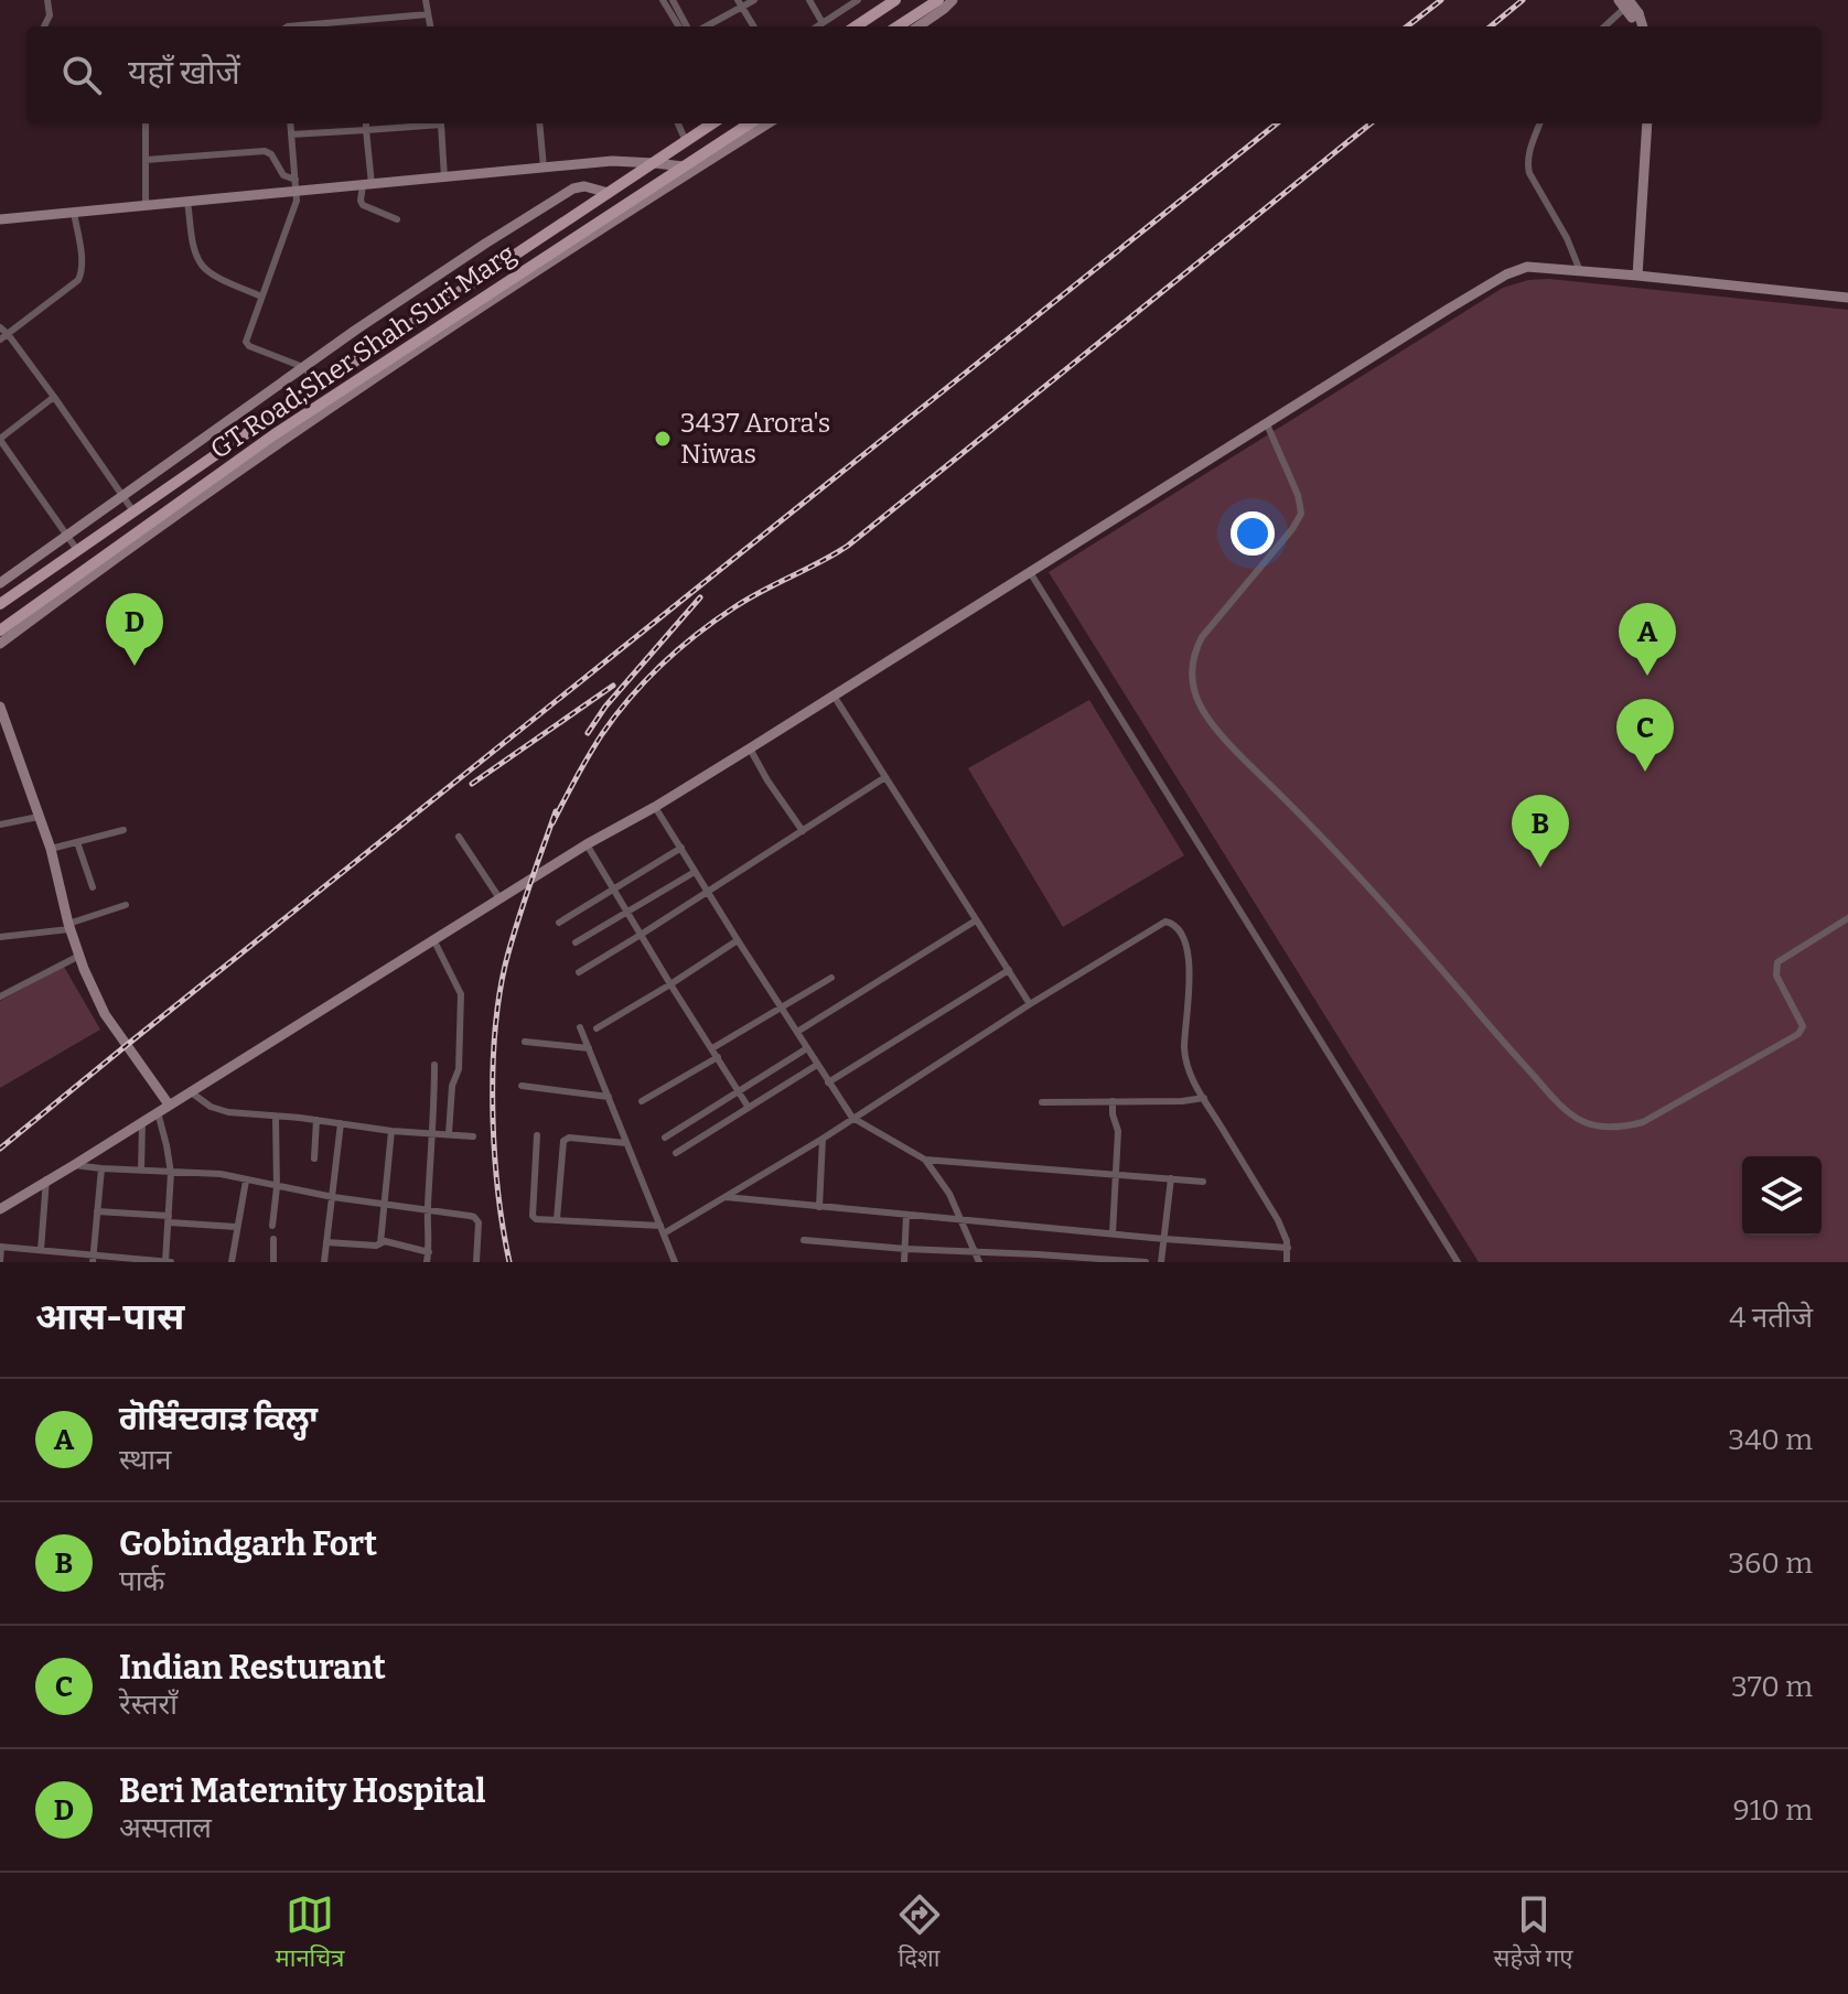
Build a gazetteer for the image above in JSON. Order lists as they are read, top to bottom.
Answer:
{
  "streets": {
    "main road": ["GT Road;Sher Shah Suri Marg"]
  },
  "places": ["3437 Arora's Niwas"],
  "page": {
    "search": "यहाँ खोजें",
    "pins": [
      "D",
      "A",
      "C",
      "B"
    ],
    "heading": ["आस-पास", "4 नतीजे"],
    "list": [
      {
        "mark": "A",
        "name": "ਗੋਬਿੰਦਗੜ ਕਿਲ੍ਹਾ",
        "note": "स्थान",
        "value": "340 m"
      },
      {
        "mark": "B",
        "name": "Gobindgarh Fort",
        "note": "पार्क",
        "value": "360 m"
      },
      {
        "mark": "C",
        "name": "Indian Resturant",
        "note": "रेस्तराँ",
        "value": "370 m"
      },
      {
        "mark": "D",
        "name": "Beri Maternity Hospital",
        "note": "अस्पताल",
        "value": "910 m"
      }
    ],
    "nav": ["मानचित्र", "दिशा", "सहेजे गए"]
  }
}
